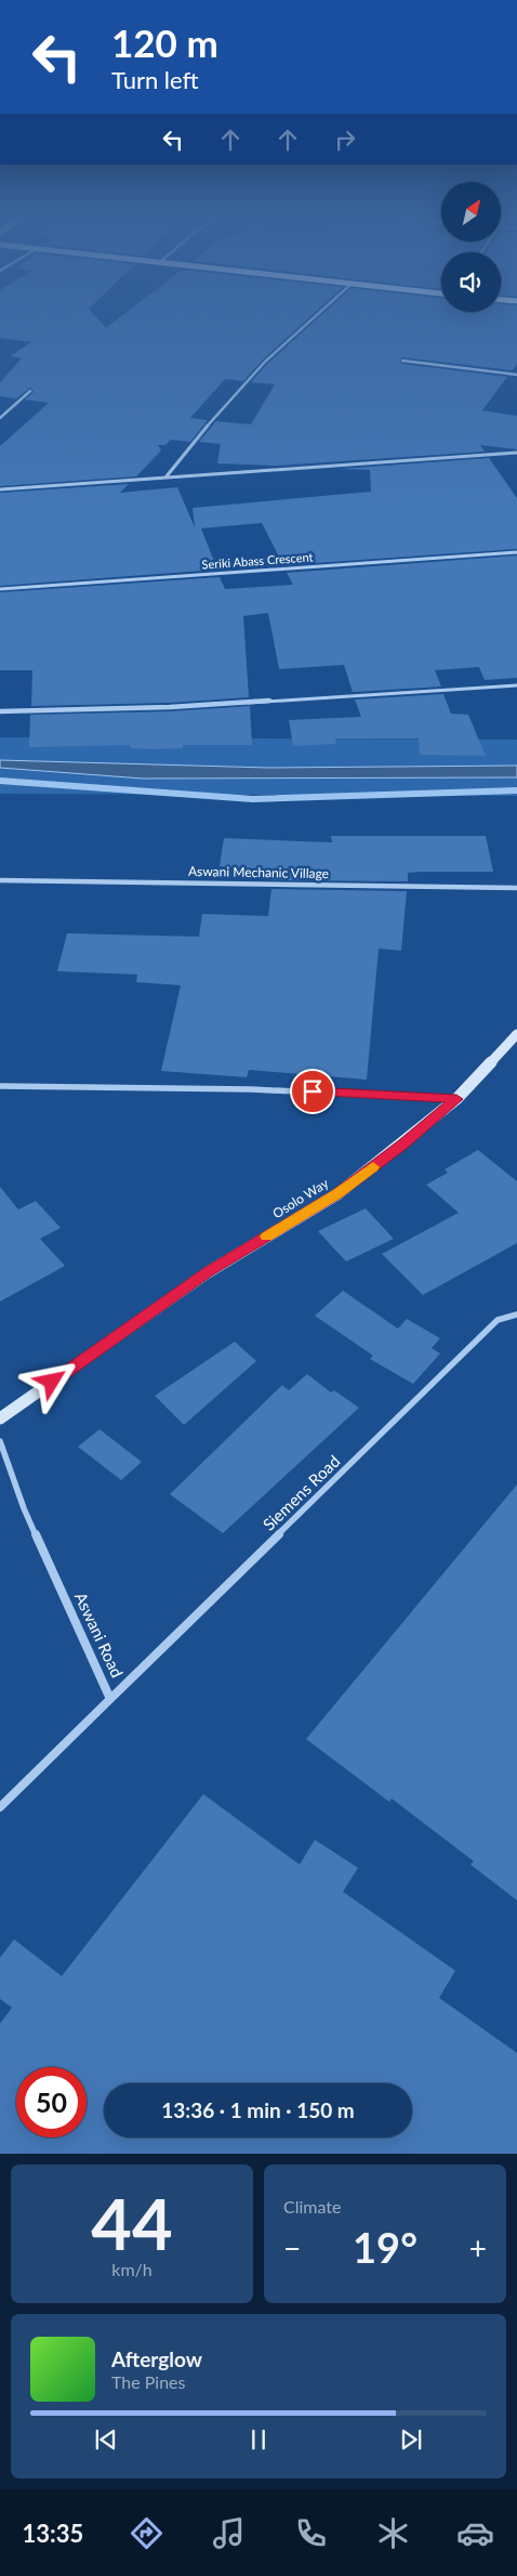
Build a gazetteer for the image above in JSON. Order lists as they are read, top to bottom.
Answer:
{
  "streets": {
    "street": [
      "Seriki Abass Crescent",
      "Aswani Mechanic Village",
      "Osolo Way",
      "Siemens Road",
      "Aswani Road"
    ]
  },
  "crossings": [
    ["Siemens Road", "Aswani Road"]
  ],
  "north": "top right",
  "page": {
    "turn": ["120 m", "Turn left"],
    "limit": "50",
    "trip": "13:36 · 1 min · 150 m",
    "tile": [
      ["44", "km/h"],
      "Climate"
    ],
    "heat": ["−", "19°", "+"],
    "song": ["Afterglow", "The Pines"],
    "tabs": "13:35"
  }
}
